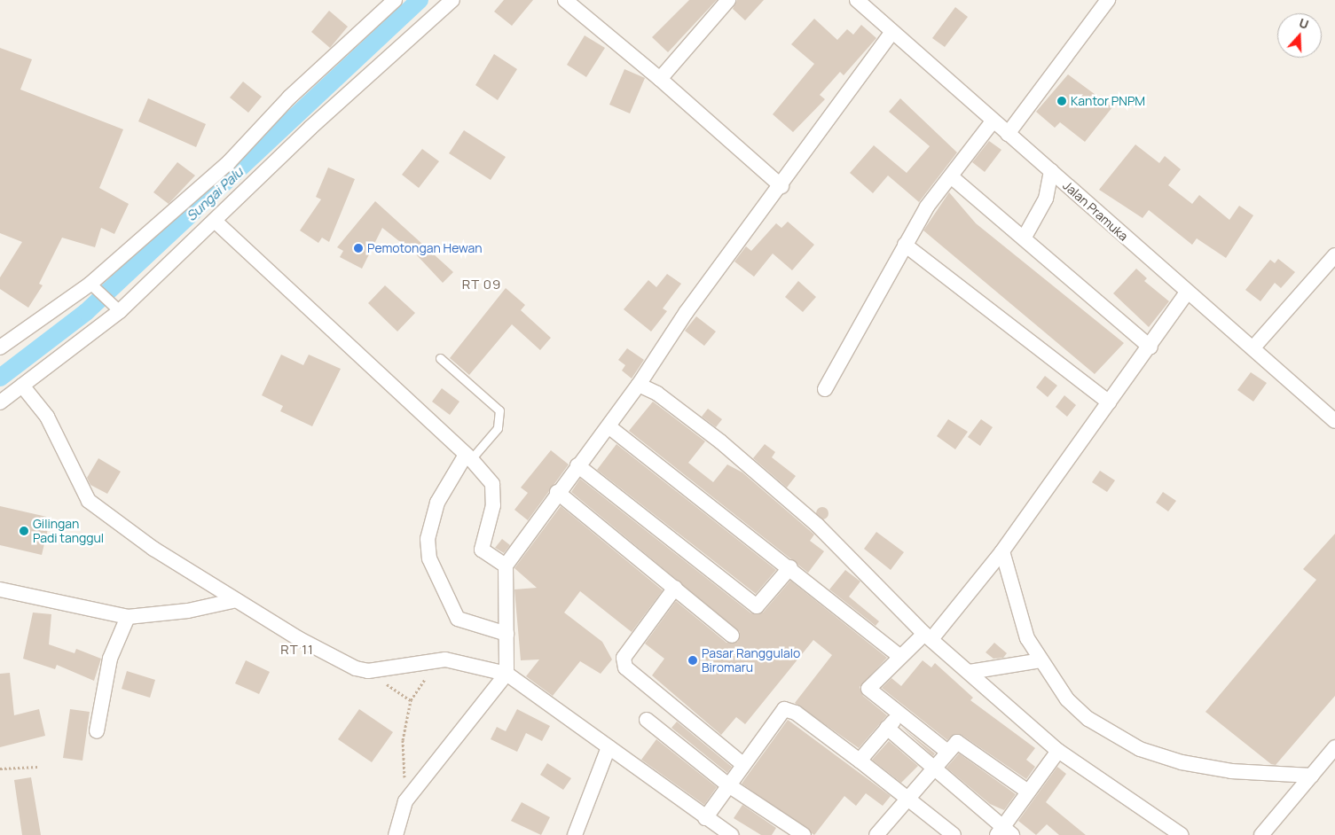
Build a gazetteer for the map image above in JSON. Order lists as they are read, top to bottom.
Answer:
{
  "streets": {
    "street": ["Jalan Pramuka"]
  },
  "districts": ["RT 09", "RT 11"],
  "water": ["Sungai Palu"],
  "places": [
    "Kantor PNPM",
    "Pemotongan Hewan",
    "Gilingan Padi tanggul",
    "Pasar Ranggulalo Biromaru"
  ],
  "north": "top"
}
